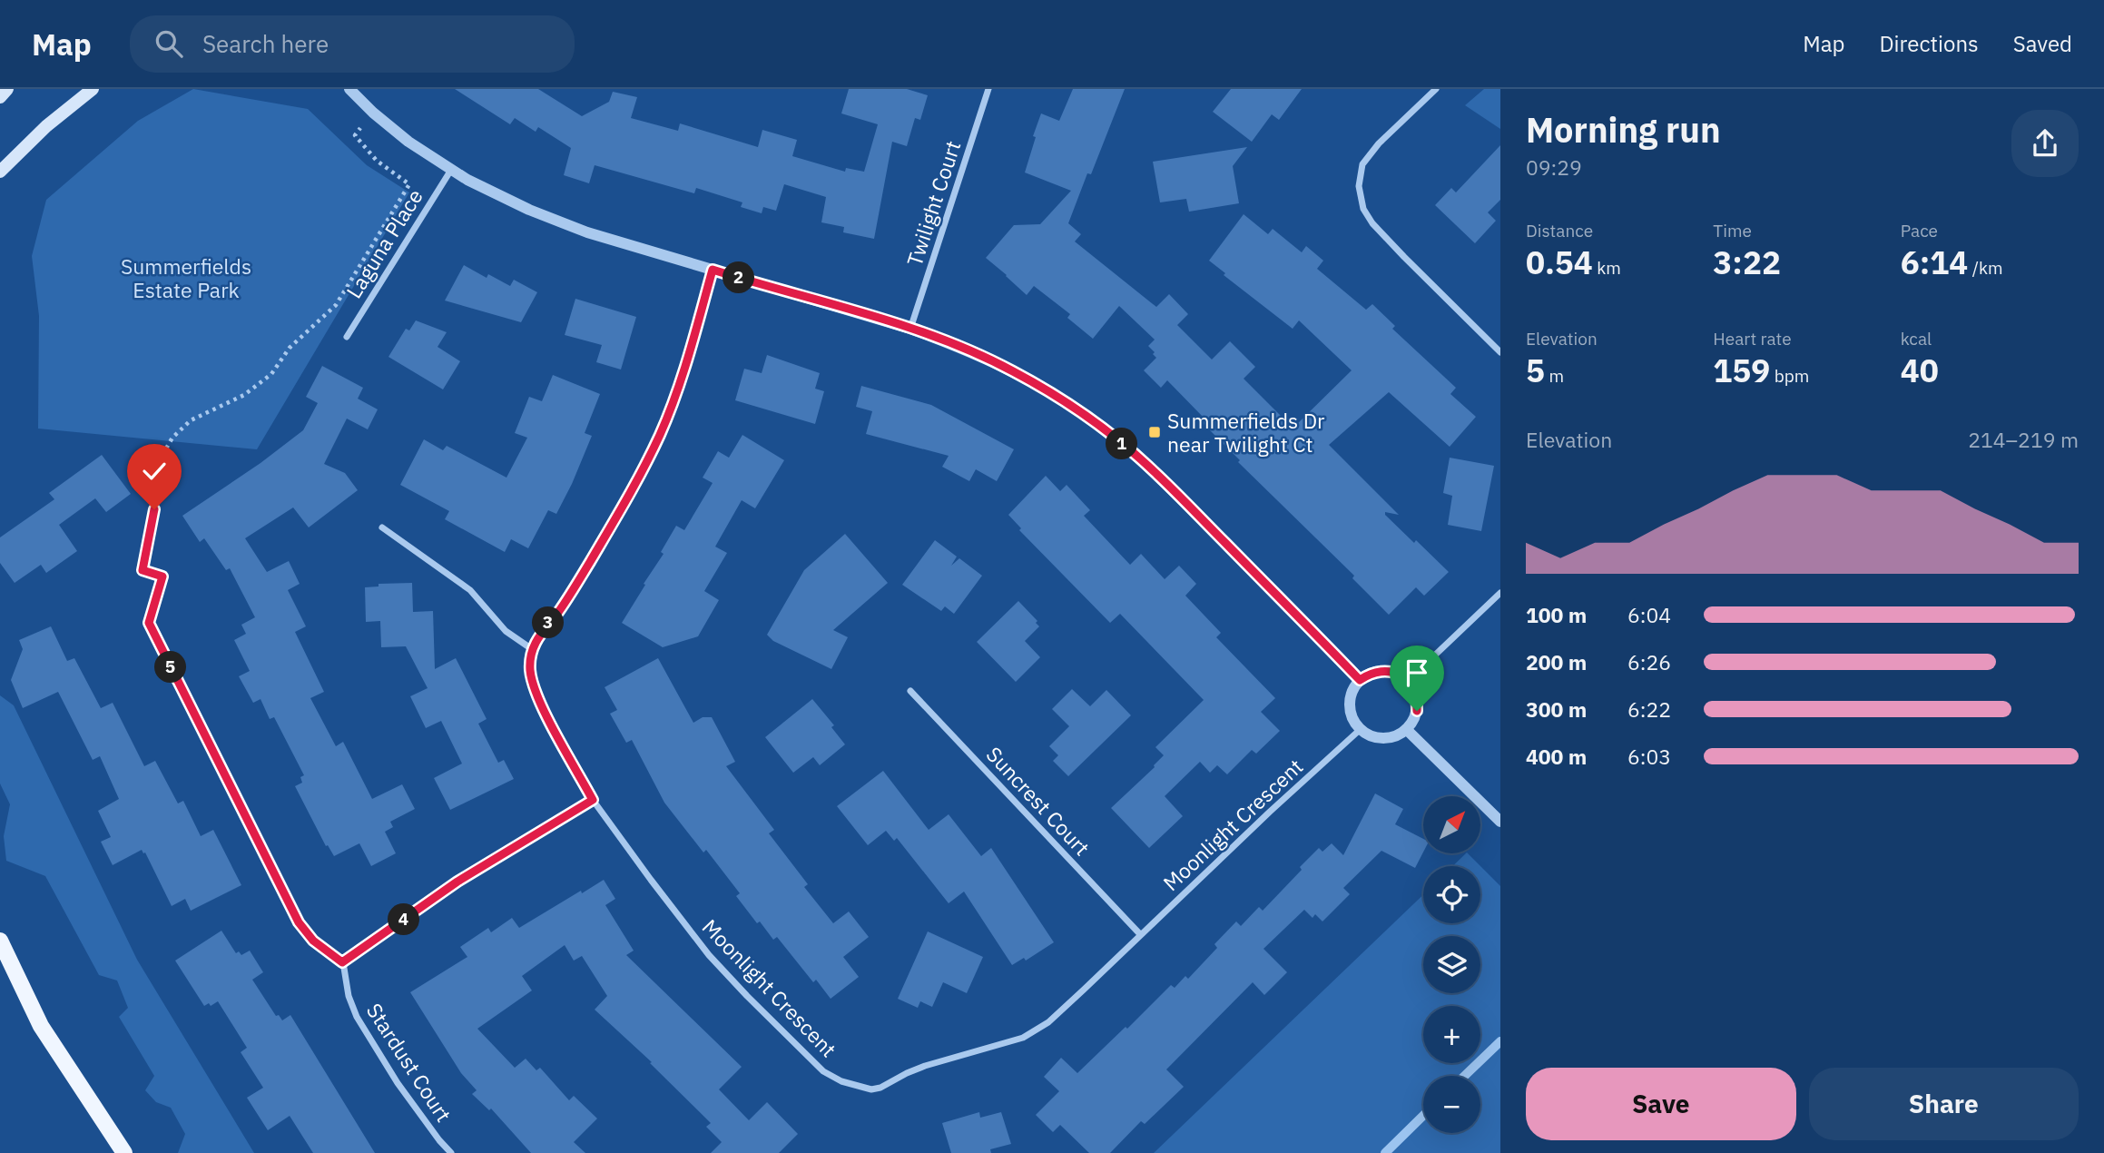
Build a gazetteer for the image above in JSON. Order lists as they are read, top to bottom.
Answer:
{
  "streets": {
    "street": [
      "Twilight Court",
      "Laguna Place",
      "Suncrest Court",
      "Moonlight Crescent",
      "Stardust Court"
    ]
  },
  "crossings": [
    ["Suncrest Court", "Moonlight Crescent"]
  ],
  "parks": ["Summerfields Estate Park"],
  "places": {
    "transit": ["Summerfields Dr near Twilight Ct"]
  },
  "north": "top right",
  "page": {
    "header": "Map",
    "search": "Search here",
    "nav": ["Map", "Directions", "Saved"],
    "heading": ["Morning run", "09:29"],
    "stats": [
      ["Distance", "0.54 km"],
      ["Time", "3:22"],
      ["Pace", "6:14 /km"],
      ["Elevation", "5 m"],
      ["Heart rate", "159 bpm"],
      ["kcal", "40"]
    ],
    "pins": [
      "2",
      "1",
      "3",
      "5",
      "4"
    ],
    "chart": ["Elevation", "214–219 m"],
    "list": [
      {
        "name": "100 m",
        "note": "6:04"
      },
      {
        "name": "200 m",
        "note": "6:26"
      },
      {
        "name": "300 m",
        "note": "6:22"
      },
      {
        "name": "400 m",
        "note": "6:03"
      }
    ],
    "map_buttons": ["+", "−"],
    "buttons": ["Save", "Share"]
  }
}
